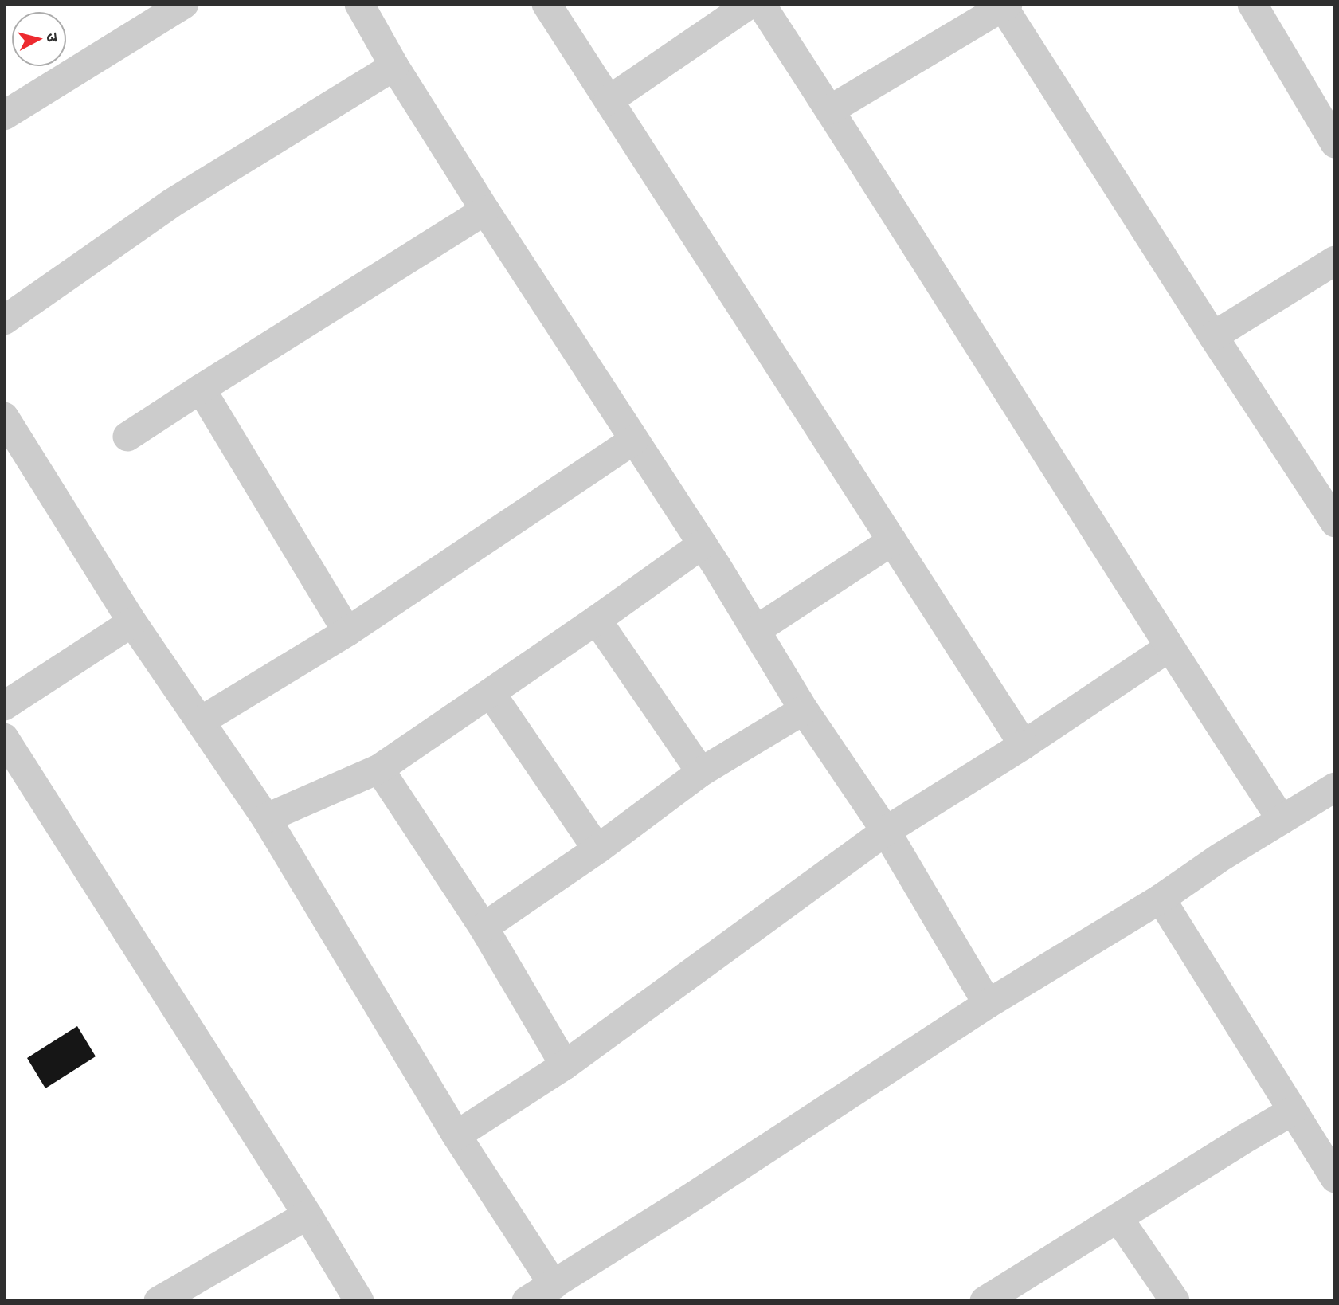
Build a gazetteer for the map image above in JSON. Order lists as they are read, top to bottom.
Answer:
{
  "north": "right"
}
